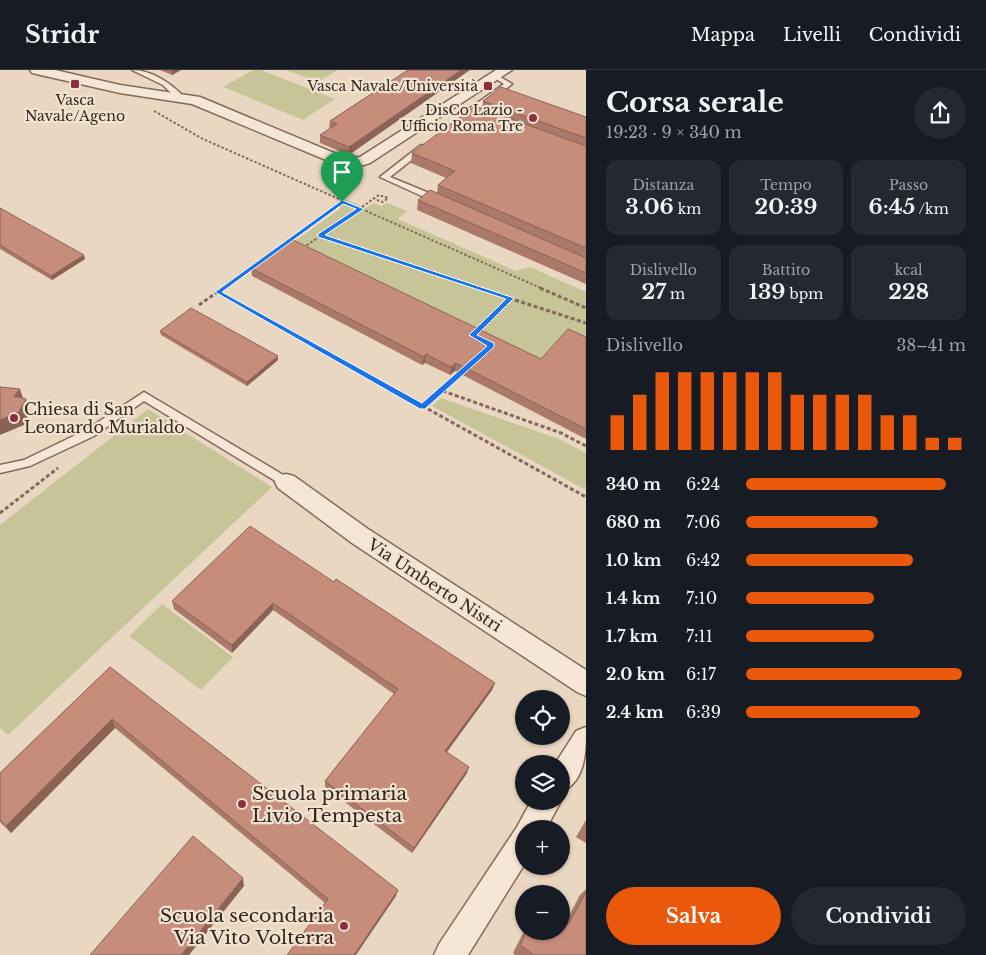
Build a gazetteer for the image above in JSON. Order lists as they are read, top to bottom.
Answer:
{
  "streets": {
    "street": ["Via Umberto Nistri"]
  },
  "places": {
    "transit": ["Vasca Navale/Ageno", "Vasca Navale/Università"],
    "other": [
      "DisCo Lazio - Ufficio Roma Tre",
      "Chiesa di San Leonardo Murialdo",
      "Scuola primaria Livio Tempesta",
      "Scuola secondaria Via Vito Volterra"
    ]
  },
  "page": {
    "header": "Stridr",
    "nav": ["Mappa", "Livelli", "Condividi"],
    "heading": ["Corsa serale", "19:23 · 9 × 340 m"],
    "stats": [
      ["Distanza", "3.06 km"],
      ["Tempo", "20:39"],
      ["Passo", "6:45 /km"],
      ["Dislivello", "27 m"],
      ["Battito", "139 bpm"],
      ["kcal", "228"]
    ],
    "chart": ["Dislivello", "38–41 m"],
    "list": [
      {
        "name": "340 m",
        "note": "6:24"
      },
      {
        "name": "680 m",
        "note": "7:06"
      },
      {
        "name": "1.0 km",
        "note": "6:42"
      },
      {
        "name": "1.4 km",
        "note": "7:10"
      },
      {
        "name": "1.7 km",
        "note": "7:11"
      },
      {
        "name": "2.0 km",
        "note": "6:17"
      },
      {
        "name": "2.4 km",
        "note": "6:39"
      }
    ],
    "map_buttons": ["+", "−"],
    "buttons": ["Salva", "Condividi"]
  }
}
